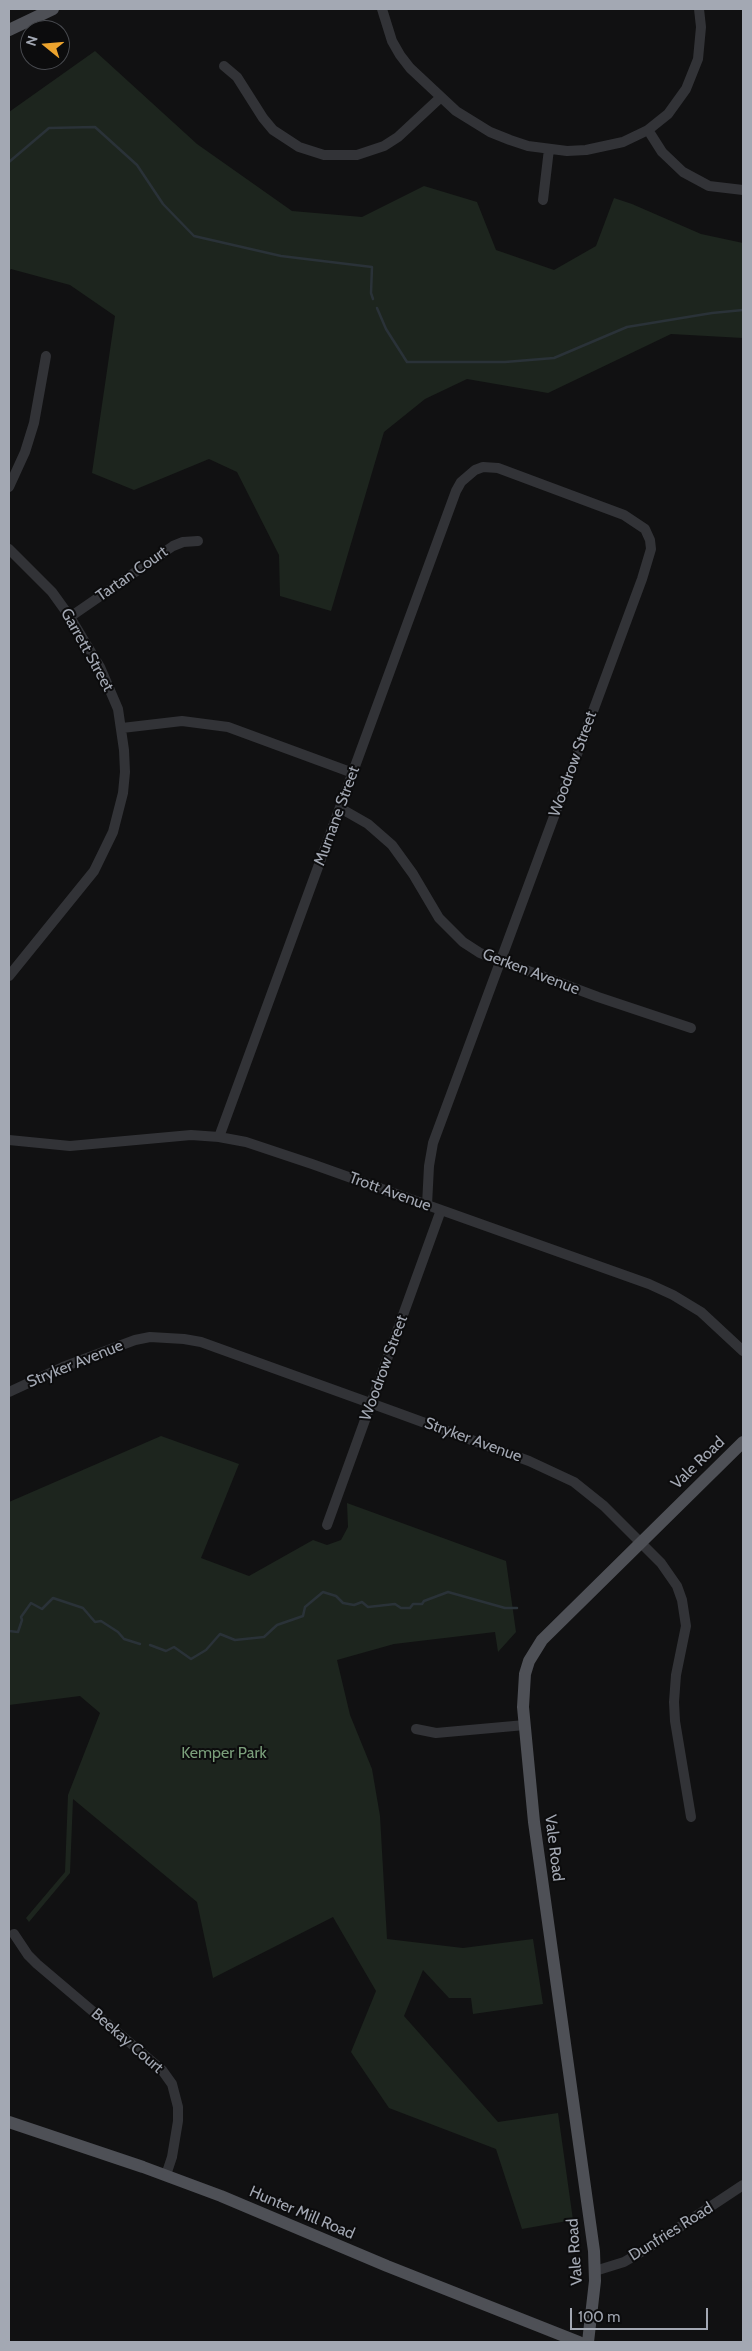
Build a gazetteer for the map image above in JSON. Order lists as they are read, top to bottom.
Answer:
{
  "streets": {
    "main road": ["Vale Road", "Hunter Mill Road"],
    "street": [
      "Tartan Court",
      "Garrett Street",
      "Woodrow Street",
      "Murnane Street",
      "Gerken Avenue",
      "Trott Avenue",
      "Stryker Avenue",
      "Beekay Court",
      "Dunfries Road"
    ]
  },
  "crossings": [
    ["Tartan Court", "Garrett Street"],
    ["Woodrow Street", "Murnane Street"],
    ["Woodrow Street", "Gerken Avenue"],
    ["Woodrow Street", "Trott Avenue"],
    ["Woodrow Street", "Stryker Avenue"],
    ["Murnane Street", "Gerken Avenue"],
    ["Murnane Street", "Trott Avenue"],
    ["Stryker Avenue", "Vale Road"],
    ["Vale Road", "Dunfries Road"],
    ["Beekay Court", "Hunter Mill Road"]
  ],
  "parks": ["Kemper Park"],
  "scale_bar": "100 m",
  "north": "left"
}
